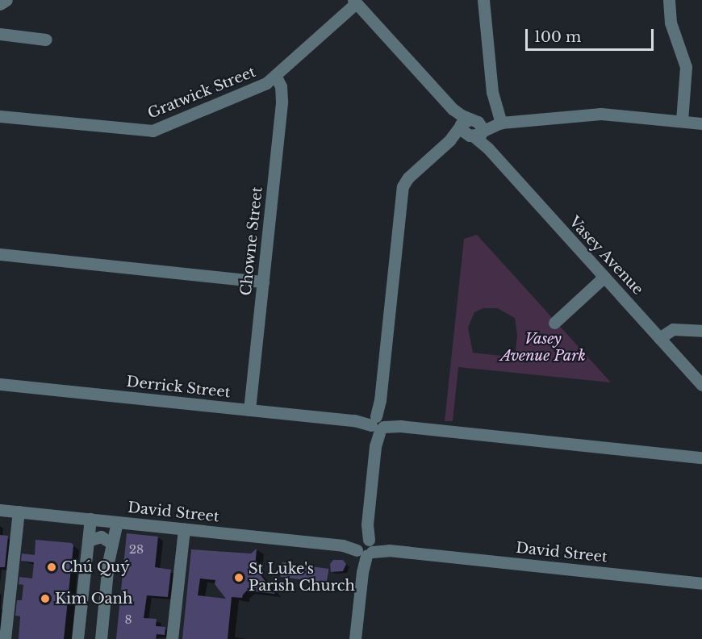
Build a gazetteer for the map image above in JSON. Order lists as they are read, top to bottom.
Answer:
{
  "streets": {
    "street": [
      "Gratwick Street",
      "Chowne Street",
      "Vasey Avenue",
      "Derrick Street",
      "David Street"
    ]
  },
  "crossings": [
    ["Gratwick Street", "Chowne Street"],
    ["Gratwick Street", "Vasey Avenue"],
    ["Chowne Street", "Derrick Street"]
  ],
  "parks": ["Vasey Avenue Park"],
  "places": ["Chú Quý", "St Luke's Parish Church", "Kim Oanh"],
  "house_numbers": ["28", "8"],
  "scale_bar": "100 m"
}
